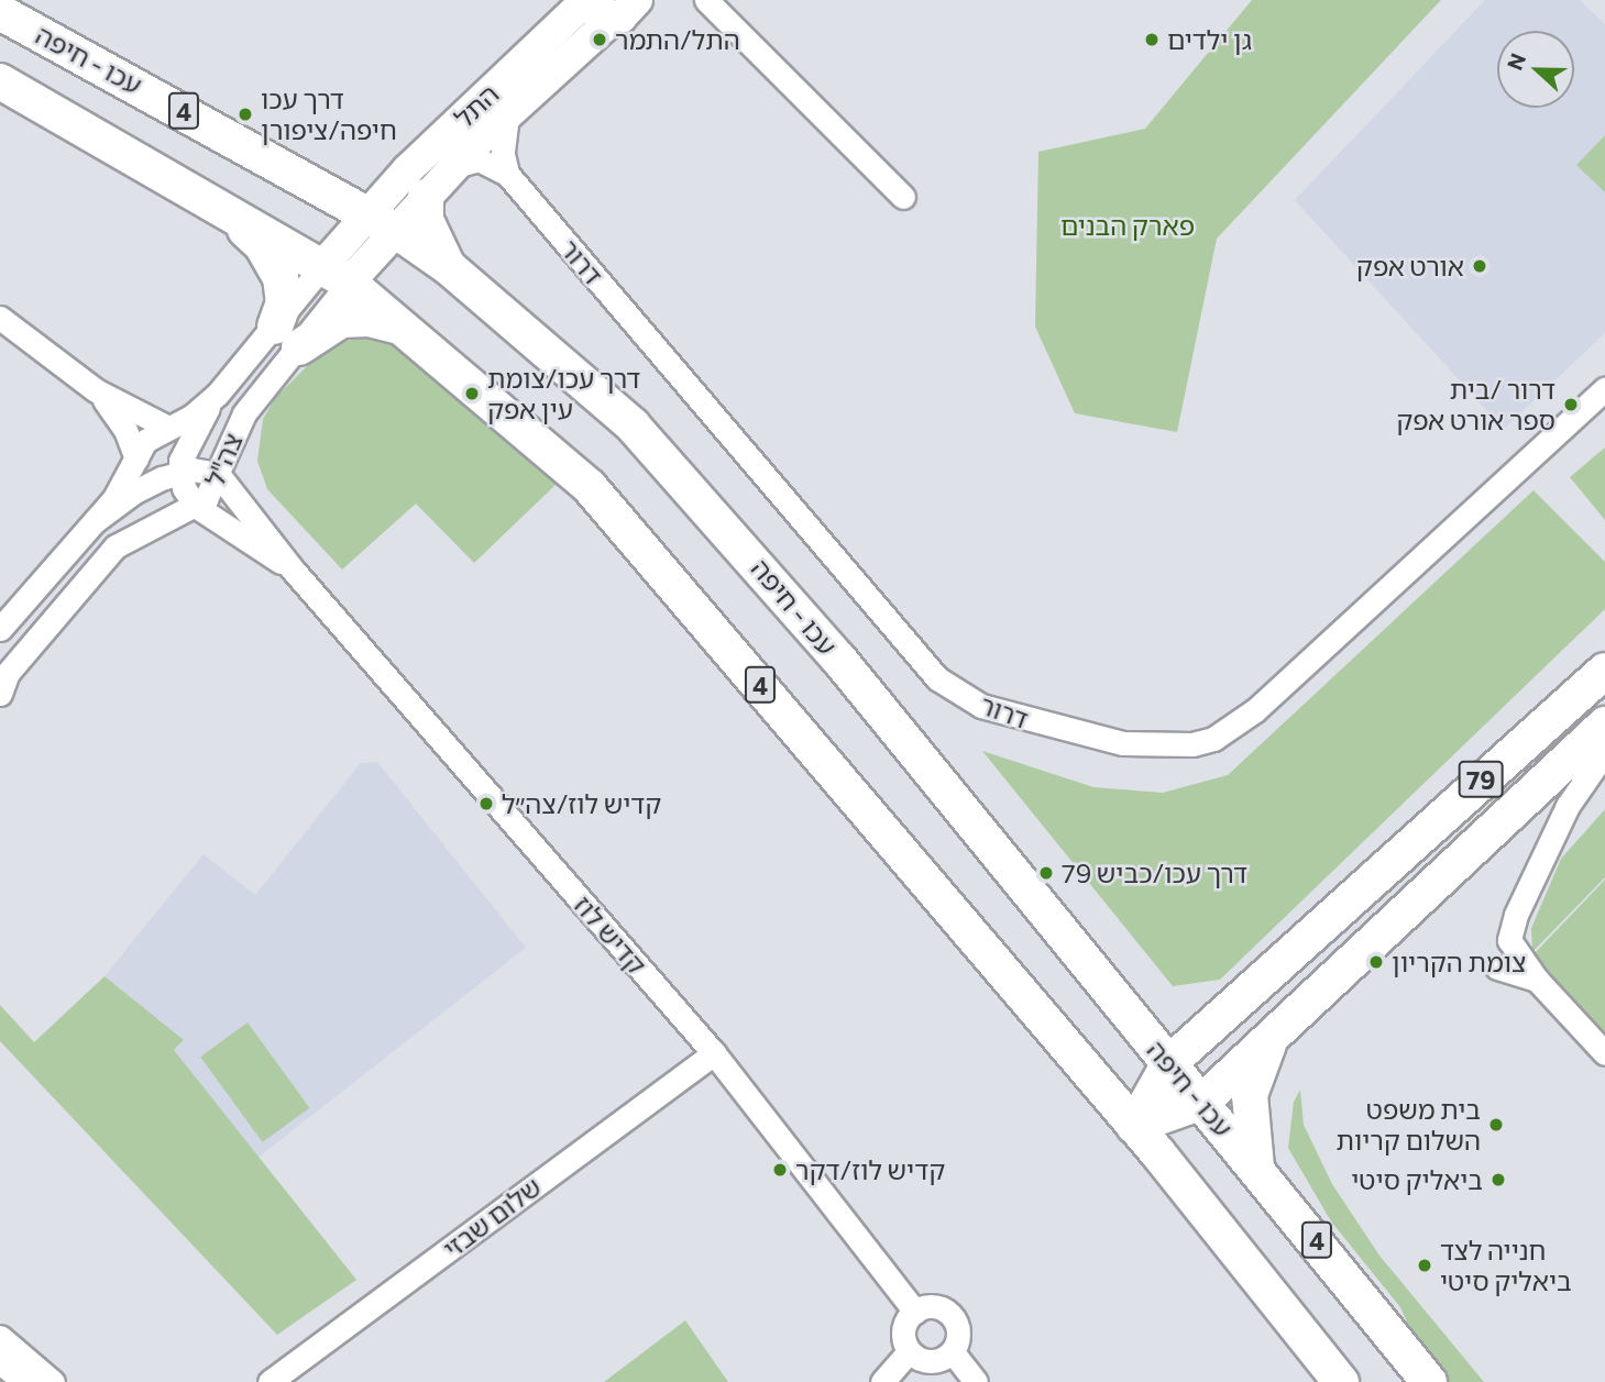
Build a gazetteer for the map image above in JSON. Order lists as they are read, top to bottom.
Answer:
{
  "streets": {
    "highway": ["עכו - חיפה", "4", "79"],
    "main road": ["התל", "צה\"ל"],
    "street": ["דרור", "קדיש לוז", "שלום שבזי"]
  },
  "crossings": [
    ["עכו - חיפה", "התל"],
    ["עכו - חיפה", "צה\"ל"],
    ["עכו - חיפה", "79"],
    ["התל", "דרור"],
    ["התל", "צה\"ל"],
    ["4", "צה\"ל"],
    ["4", "79"],
    ["צה\"ל", "קדיש לוז"],
    ["קדיש לוז", "שלום שבזי"]
  ],
  "parks": ["פארק הבנים"],
  "places": [
    "התל/התמר",
    "גן ילדים",
    "דרך עכו חיפה/ציפורן",
    "אורט אפק",
    "דרך עכו/צומת עין אפק",
    "דרור /בית ספר אורט אפק",
    "קדיש לוז/צה״ל",
    "דרך עכו/כביש 79",
    "צומת הקריון",
    "בית משפט השלום קריות",
    "קדיש לוז/דקר",
    "ביאליק סיטי",
    "חנייה לצד ביאליק סיטי"
  ],
  "north": "left"
}
